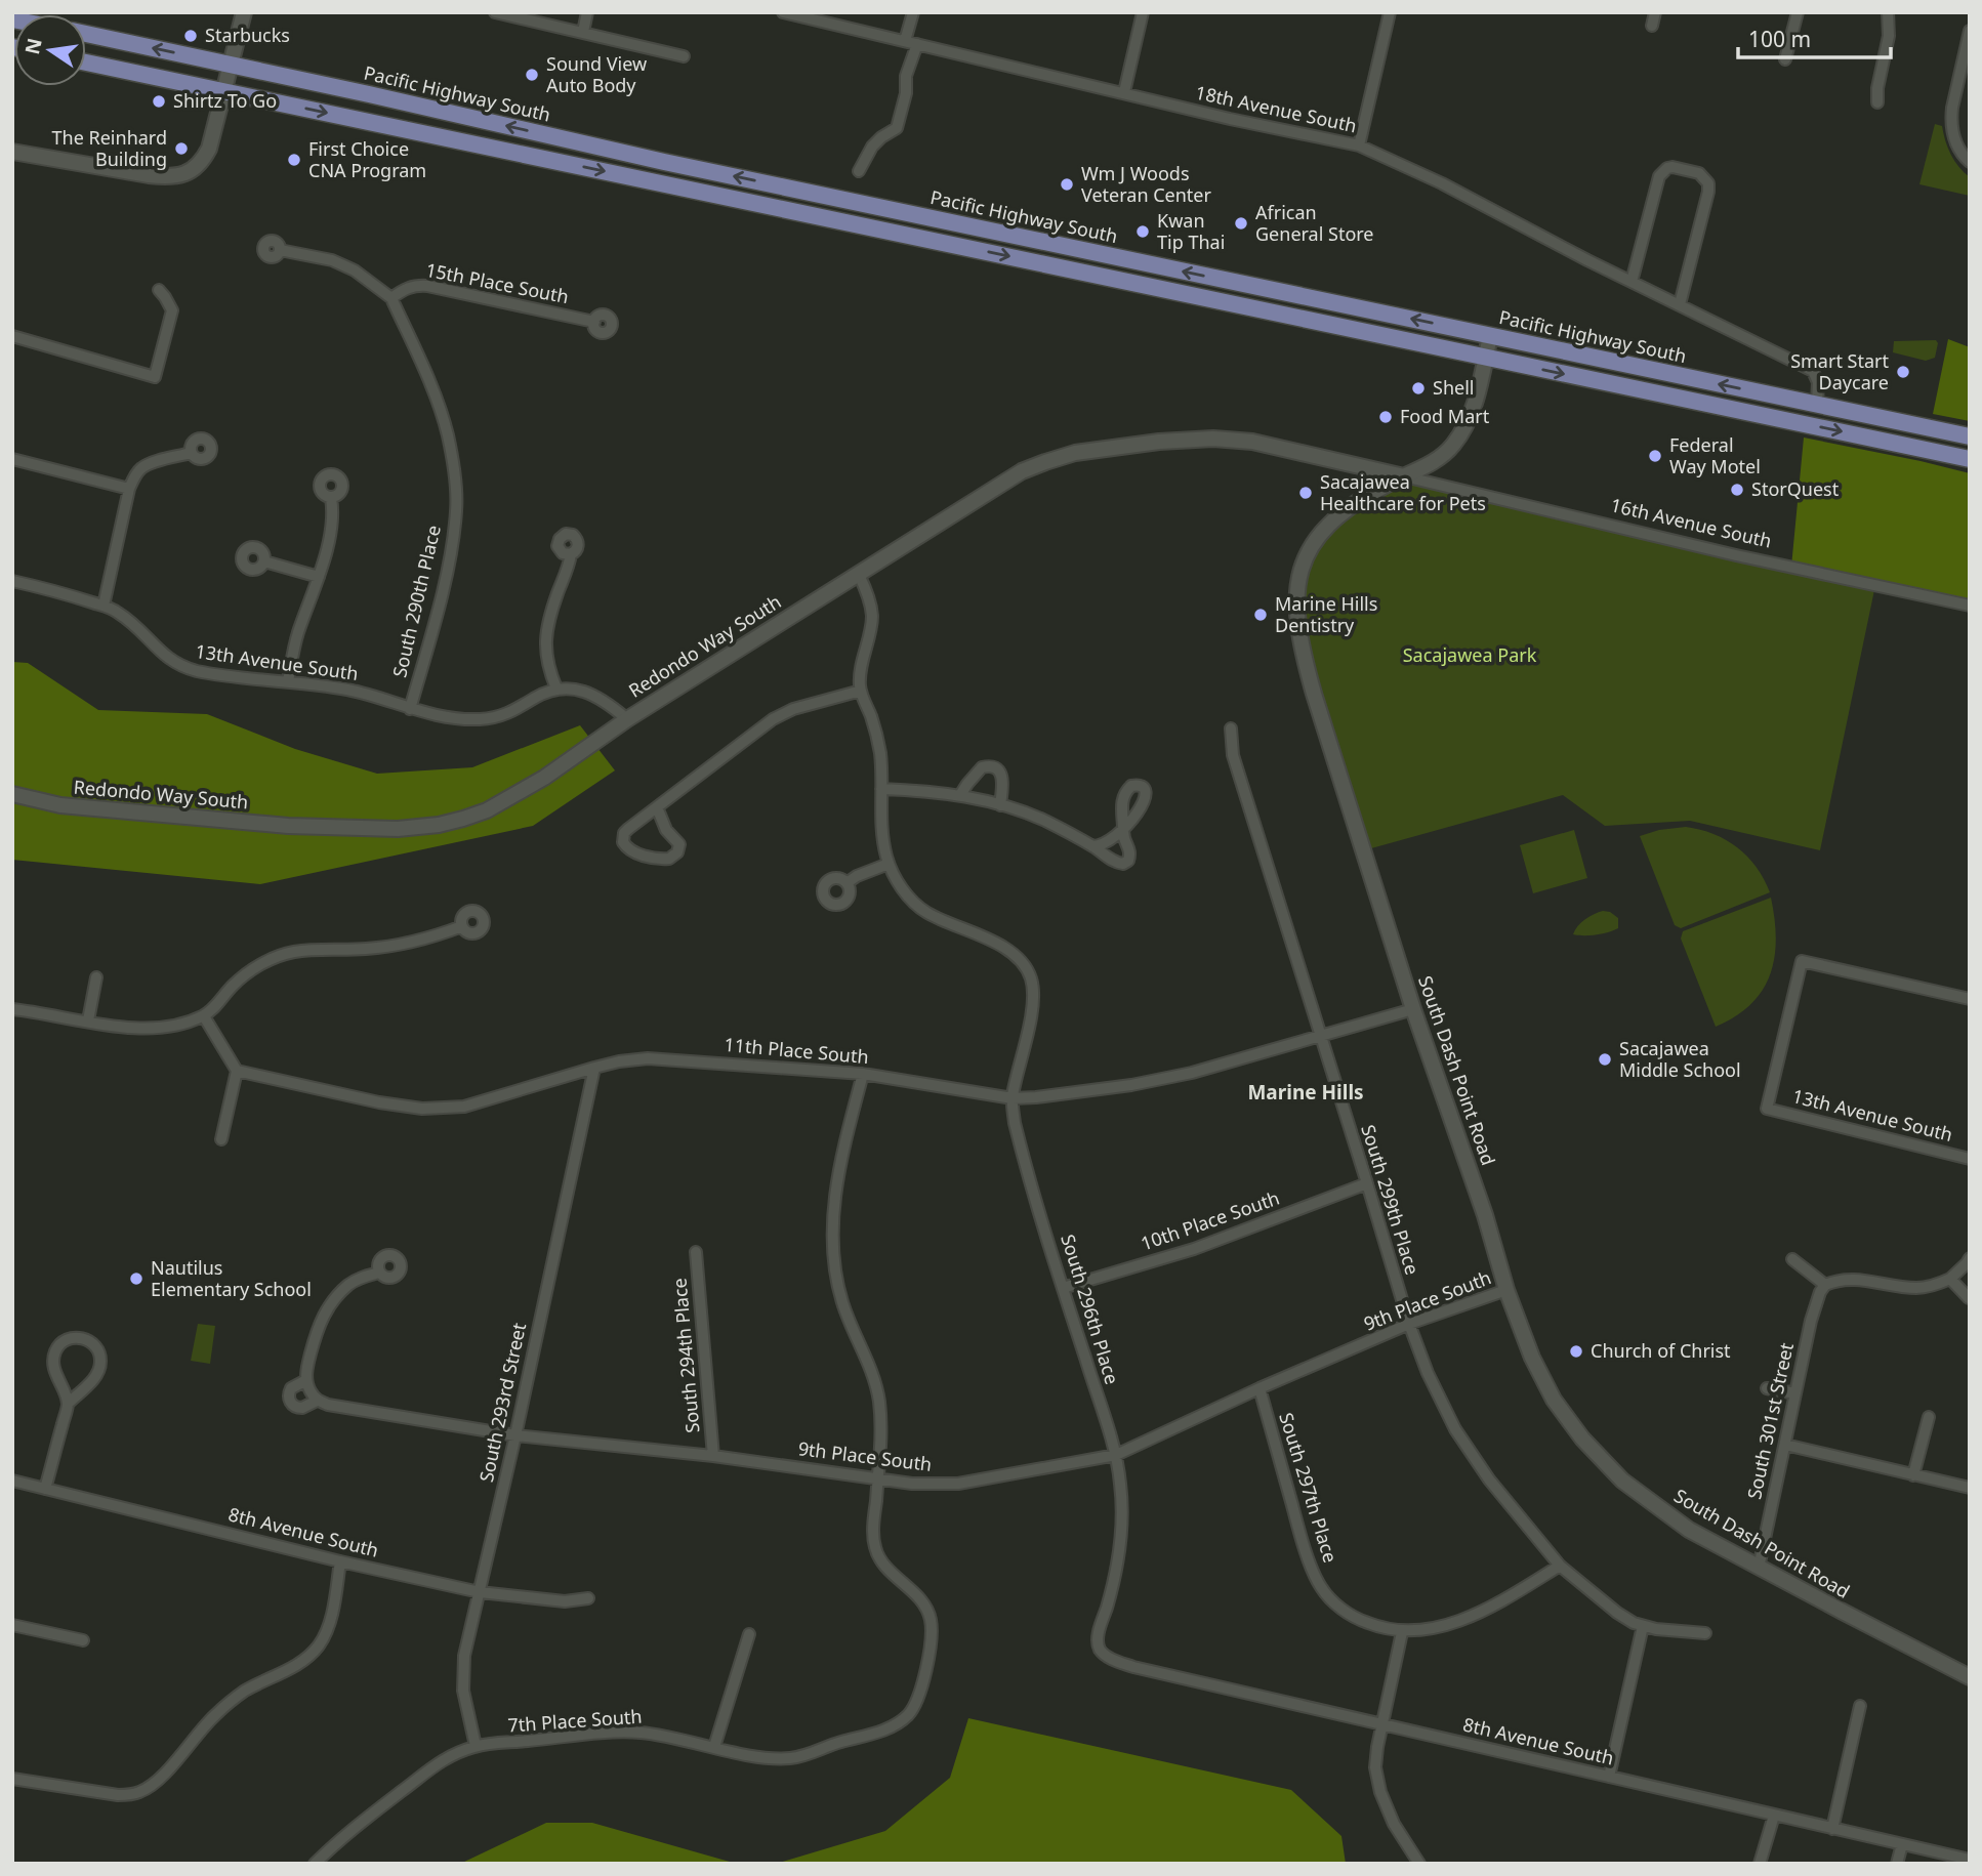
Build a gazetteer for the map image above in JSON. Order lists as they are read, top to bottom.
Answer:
{
  "streets": {
    "main road": ["Pacific Highway South", "Redondo Way South", "South Dash Point Road"],
    "street": [
      "18th Avenue South",
      "15th Place South",
      "16th Avenue South",
      "South 290th Place",
      "13th Avenue South",
      "11th Place South",
      "South 299th Place",
      "10th Place South",
      "9th Place South",
      "South 296th Place",
      "South 294th Place",
      "South 293rd Street",
      "South 301st Street",
      "South 297th Place",
      "8th Avenue South",
      "7th Place South"
    ]
  },
  "crossings": [
    ["Pacific Highway South", "18th Avenue South"],
    ["Pacific Highway South", "South Dash Point Road"],
    ["15th Place South", "South 290th Place"],
    ["16th Avenue South", "Redondo Way South"],
    ["16th Avenue South", "South Dash Point Road"],
    ["South 290th Place", "13th Avenue South"],
    ["Redondo Way South", "South Dash Point Road"],
    ["11th Place South", "South Dash Point Road"],
    ["11th Place South", "South 299th Place"],
    ["11th Place South", "South 296th Place"],
    ["11th Place South", "South 293rd Street"],
    ["South Dash Point Road", "9th Place South"],
    ["South Dash Point Road", "South 301st Street"],
    ["South 299th Place", "10th Place South"],
    ["South 299th Place", "9th Place South"],
    ["South 299th Place", "South 297th Place"],
    ["10th Place South", "South 296th Place"],
    ["9th Place South", "South 296th Place"],
    ["9th Place South", "South 294th Place"],
    ["9th Place South", "South 293rd Street"],
    ["9th Place South", "South 297th Place"],
    ["9th Place South", "7th Place South"],
    ["South 296th Place", "8th Avenue South"],
    ["South 293rd Street", "8th Avenue South"],
    ["South 293rd Street", "7th Place South"]
  ],
  "districts": ["Marine Hills"],
  "parks": ["Sacajawea Park"],
  "places": [
    "Starbucks",
    "Sound View Auto Body",
    "Shirtz To Go",
    "The Reinhard Building",
    "First Choice CNA Program",
    "Wm J Woods Veteran Center",
    "African General Store",
    "Kwan Tip Thai",
    "Smart Start Daycare",
    "Shell",
    "Food Mart",
    "Federal Way Motel",
    "StorQuest",
    "Sacajawea Healthcare for Pets",
    "Marine Hills Dentistry",
    "Sacajawea Middle School",
    "Nautilus Elementary School",
    "Church of Christ"
  ],
  "scale_bar": "100 m",
  "north": "left"
}
